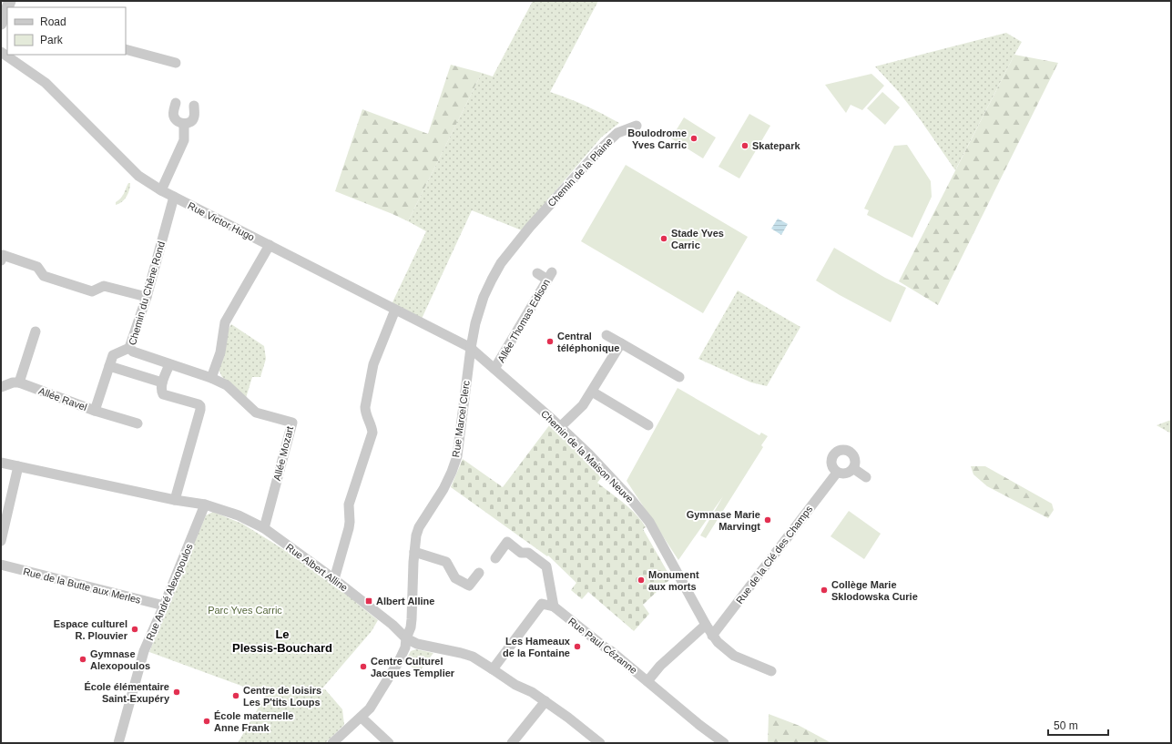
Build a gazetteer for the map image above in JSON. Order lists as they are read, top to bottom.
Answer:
{
  "streets": {
    "street": [
      "Chemin de la Plaine",
      "Rue Victor Hugo",
      "Chemin du Chêne Rond",
      "Allée Thomas Edison",
      "Allée Ravel",
      "Rue Marcel Clerc",
      "Allée Mozart",
      "Chemin de la Maison Neuve",
      "Rue de la Clé des Champs",
      "Rue Albert Alline",
      "Rue de la Butte aux Merles",
      "Rue André Alexopoulos",
      "Rue Paul Cézanne"
    ]
  },
  "crossings": [
    ["Chemin de la Plaine", "Rue Marcel Clerc"],
    ["Rue Victor Hugo", "Chemin du Chêne Rond"],
    ["Rue Victor Hugo", "Rue Marcel Clerc"],
    ["Rue Victor Hugo", "Chemin de la Maison Neuve"],
    ["Chemin du Chêne Rond", "Allée Ravel"],
    ["Chemin du Chêne Rond", "Allée Mozart"],
    ["Allée Thomas Edison", "Chemin de la Maison Neuve"],
    ["Rue Marcel Clerc", "Chemin de la Maison Neuve"],
    ["Rue Marcel Clerc", "Rue Albert Alline"],
    ["Allée Mozart", "Rue Albert Alline"],
    ["Chemin de la Maison Neuve", "Rue de la Clé des Champs"],
    ["Rue Albert Alline", "Rue André Alexopoulos"],
    ["Rue de la Butte aux Merles", "Rue André Alexopoulos"]
  ],
  "districts": ["Le Plessis-Bouchard"],
  "parks": ["Parc Yves Carric"],
  "places": {
    "other": [
      "Boulodrome Yves Carric",
      "Skatepark",
      "Stade Yves Carric",
      "Central téléphonique",
      "Gymnase Marie Marvingt",
      "Monument aux morts",
      "Collège Marie Sklodowska Curie",
      "Espace culturel R. Plouvier",
      "Les Hameaux de la Fontaine",
      "Gymnase Alexopoulos",
      "Centre Culturel Jacques Templier",
      "École élémentaire Saint-Exupéry",
      "Centre de loisirs Les P'tits Loups",
      "École maternelle Anne Frank"
    ],
    "transit": ["Albert Alline"]
  },
  "legend": ["Road", "Park"],
  "scale_bar": "50 m"
}
